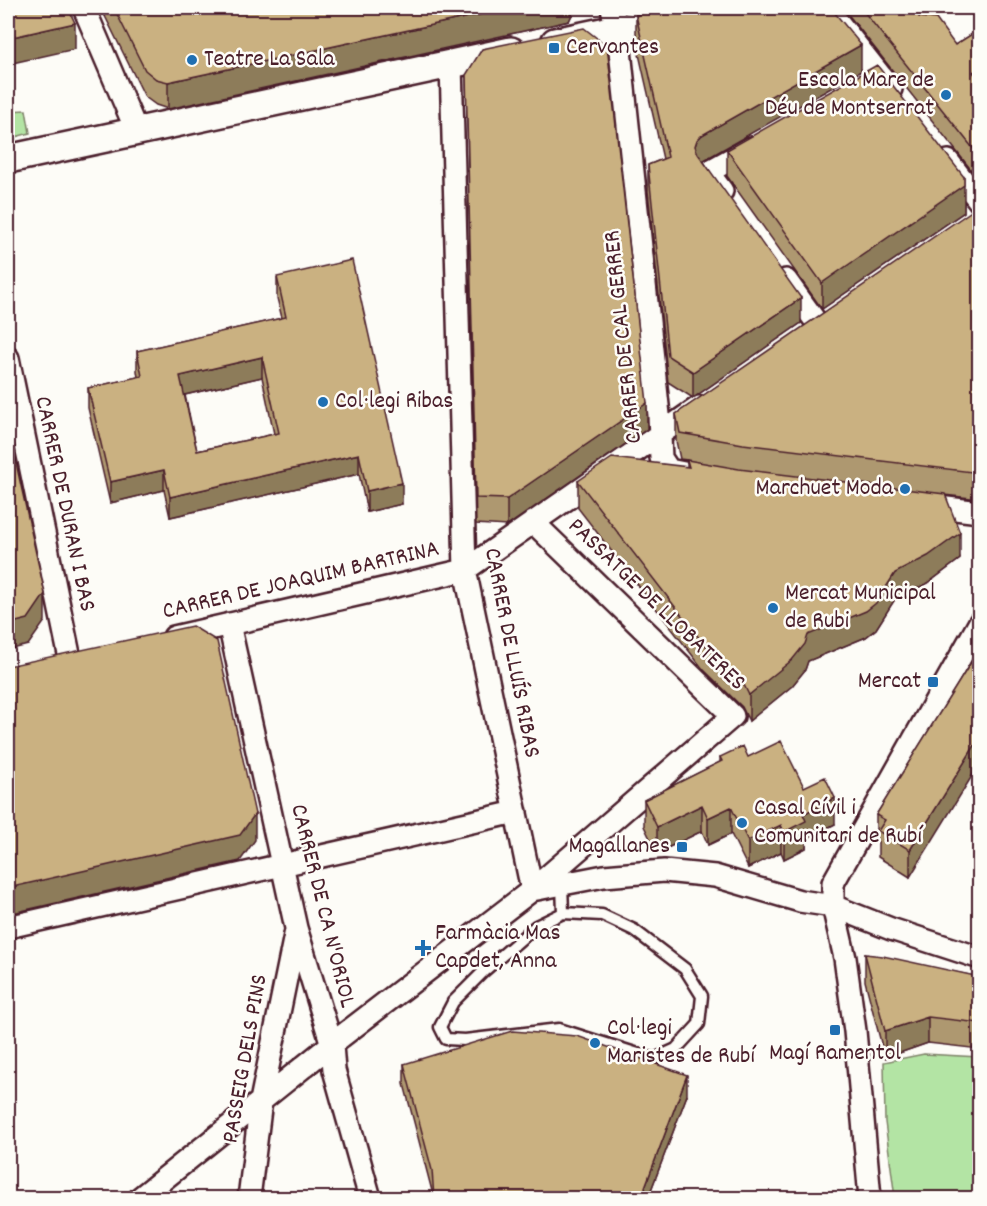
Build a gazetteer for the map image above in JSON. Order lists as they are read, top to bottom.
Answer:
{
  "streets": {
    "street": [
      "CARRER DE CAL GERRER",
      "CARRER DE DURAN I BAS",
      "CARRER DE JOAQUIM BARTRINA",
      "PASSATGE DE LLOBATERES",
      "CARRER DE LLUÍS RIBAS",
      "CARRER DE CA N'ORIOL",
      "PASSEIG DELS PINS"
    ]
  },
  "crossings": [
    ["CARRER DE JOAQUIM BARTRINA", "CARRER DE LLUÍS RIBAS"],
    ["CARRER DE JOAQUIM BARTRINA", "CARRER DE CA N'ORIOL"],
    ["PASSATGE DE LLOBATERES", "CARRER DE LLUÍS RIBAS"],
    ["CARRER DE CA N'ORIOL", "PASSEIG DELS PINS"]
  ],
  "places": {
    "transit": [
      "Cervantes",
      "Mercat",
      "Magallanes",
      "Magí Ramentol"
    ],
    "other": [
      "Teatre La Sala",
      "Escola Mare de Déu de Montserrat",
      "Col·legi Ribas",
      "Marchuet Moda",
      "Mercat Municipal de Rubi",
      "Casal Cívil i Comunitari de Rubí",
      "Col·legi Maristes de Rubí"
    ],
    "health": ["Farmàcia Mas Capdet, Anna"]
  }
}
